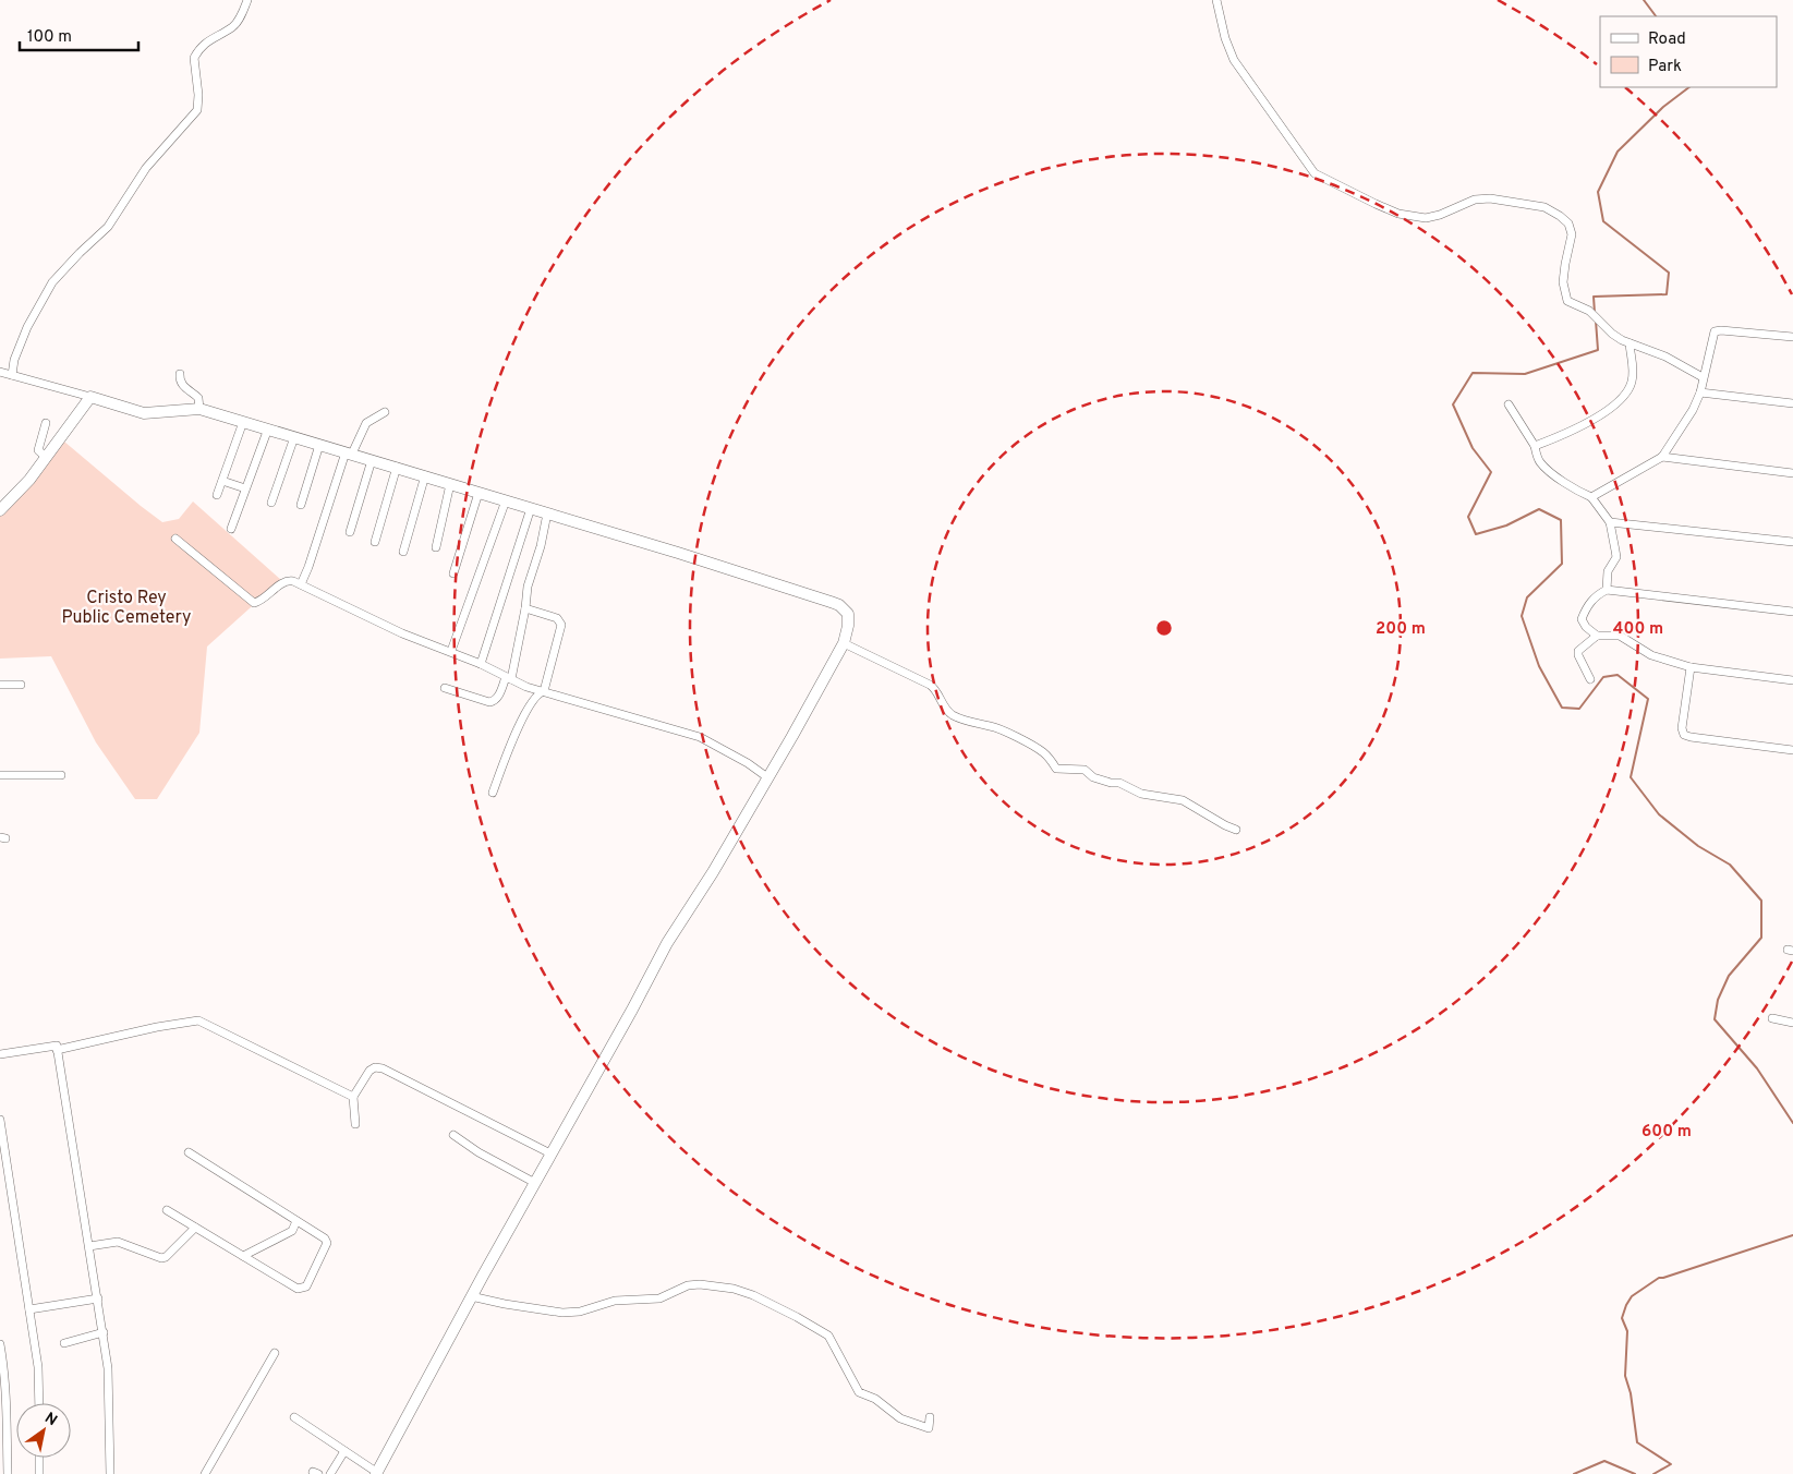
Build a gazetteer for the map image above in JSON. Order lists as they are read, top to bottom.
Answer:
{
  "parks": ["Cristo Rey Public Cemetery"],
  "legend": ["Road", "Park"],
  "scale_bar": "100 m",
  "north": "top right",
  "rings": ["200 m", "400 m", "600 m"]
}
